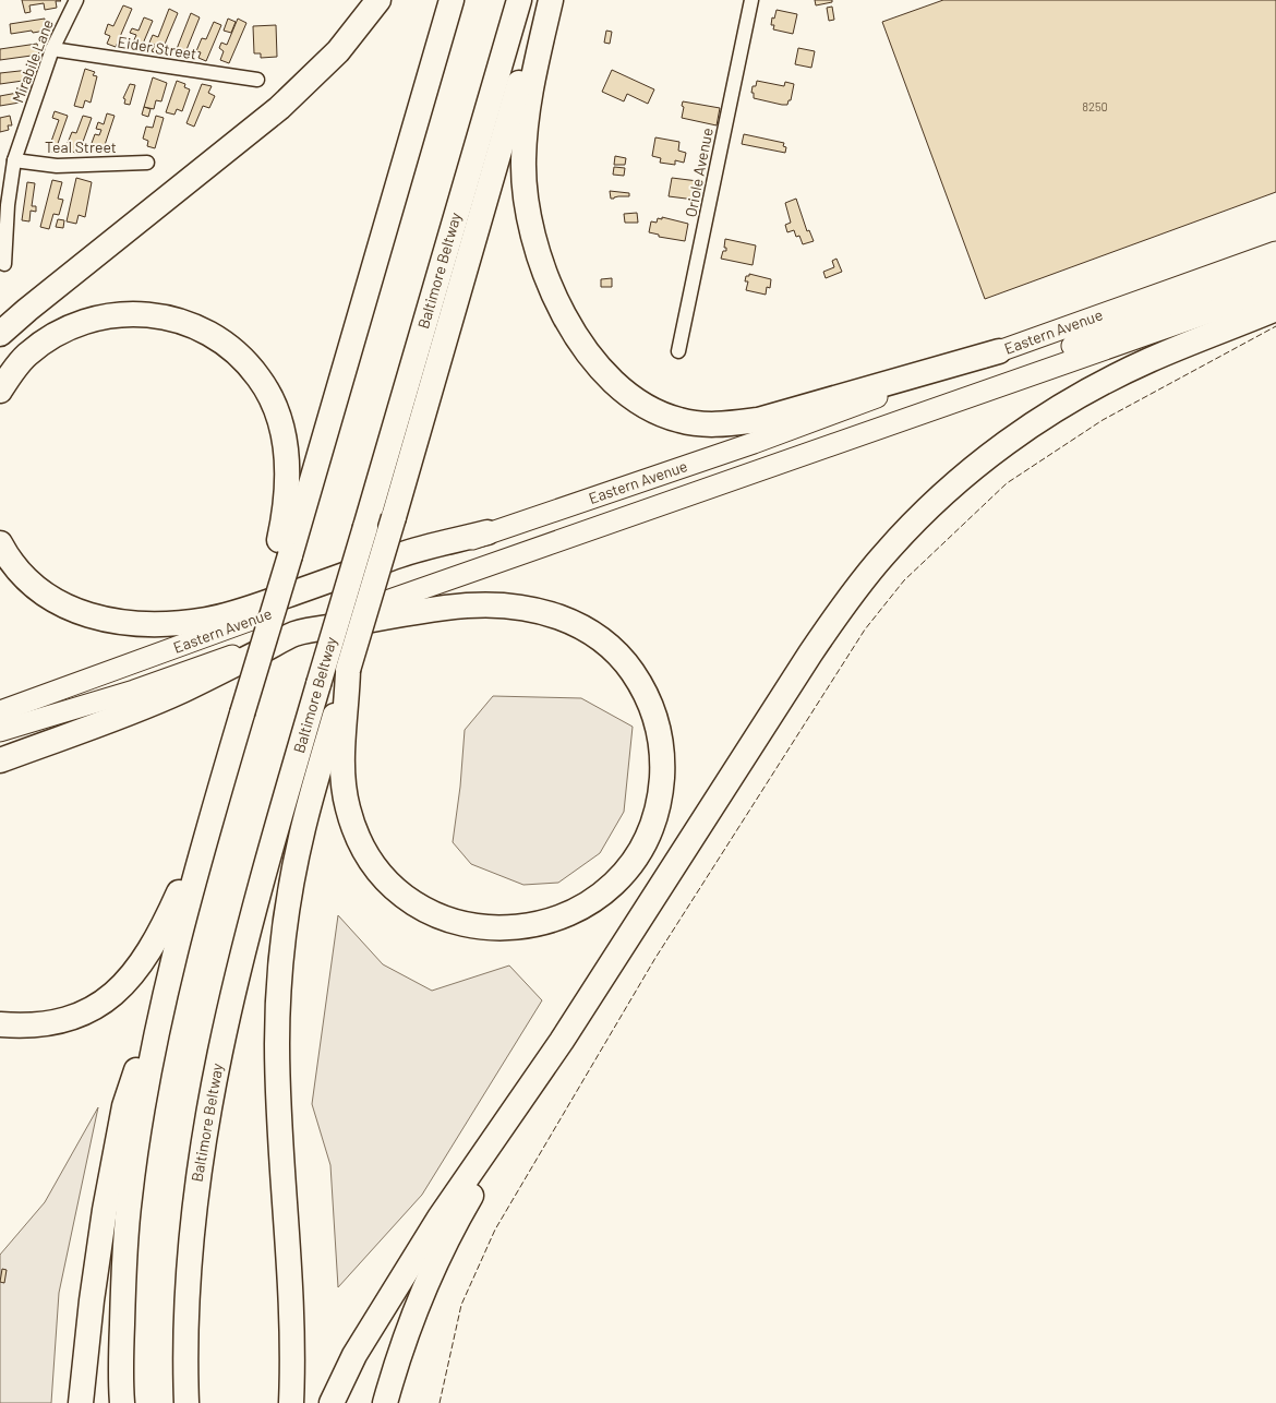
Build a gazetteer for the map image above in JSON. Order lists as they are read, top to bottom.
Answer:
{
  "streets": {
    "highway": ["Baltimore Beltway"],
    "main road": ["Eastern Avenue"],
    "street": [
      "Eider Street",
      "Mirabile Lane",
      "Teal Street",
      "Oriole Avenue"
    ]
  },
  "crossings": [
    ["Eider Street", "Mirabile Lane"],
    ["Mirabile Lane", "Teal Street"]
  ],
  "house_numbers": ["8250"]
}
